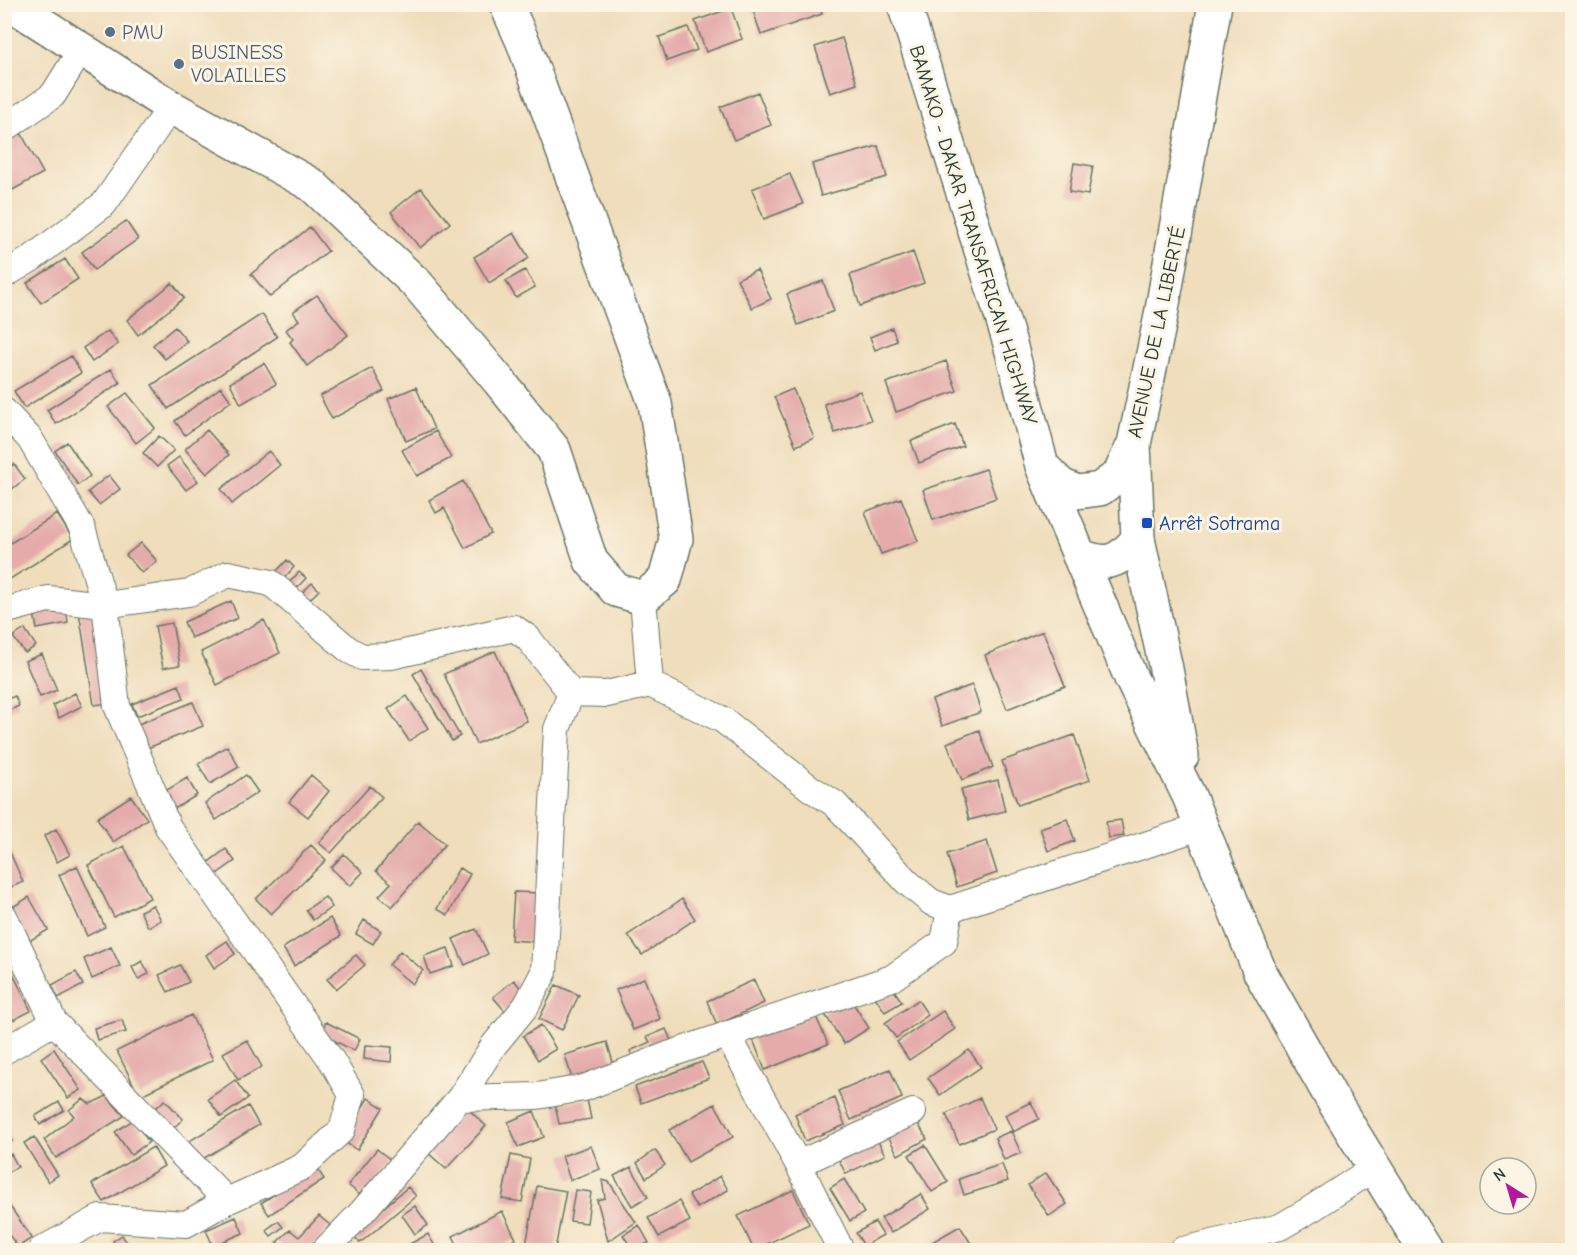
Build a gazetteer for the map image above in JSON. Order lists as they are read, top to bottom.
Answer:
{
  "streets": {
    "main road": ["BAMAKO - DAKAR TRANSAFRICAN HIGHWAY", "AVENUE DE LA LIBERTÉ"]
  },
  "crossings": [
    ["BAMAKO - DAKAR TRANSAFRICAN HIGHWAY", "AVENUE DE LA LIBERTÉ"]
  ],
  "places": {
    "other": ["PMU", "BUSINESS VOLAILLES"],
    "transit": ["Arrêt Sotrama"]
  },
  "north": "top left"
}
